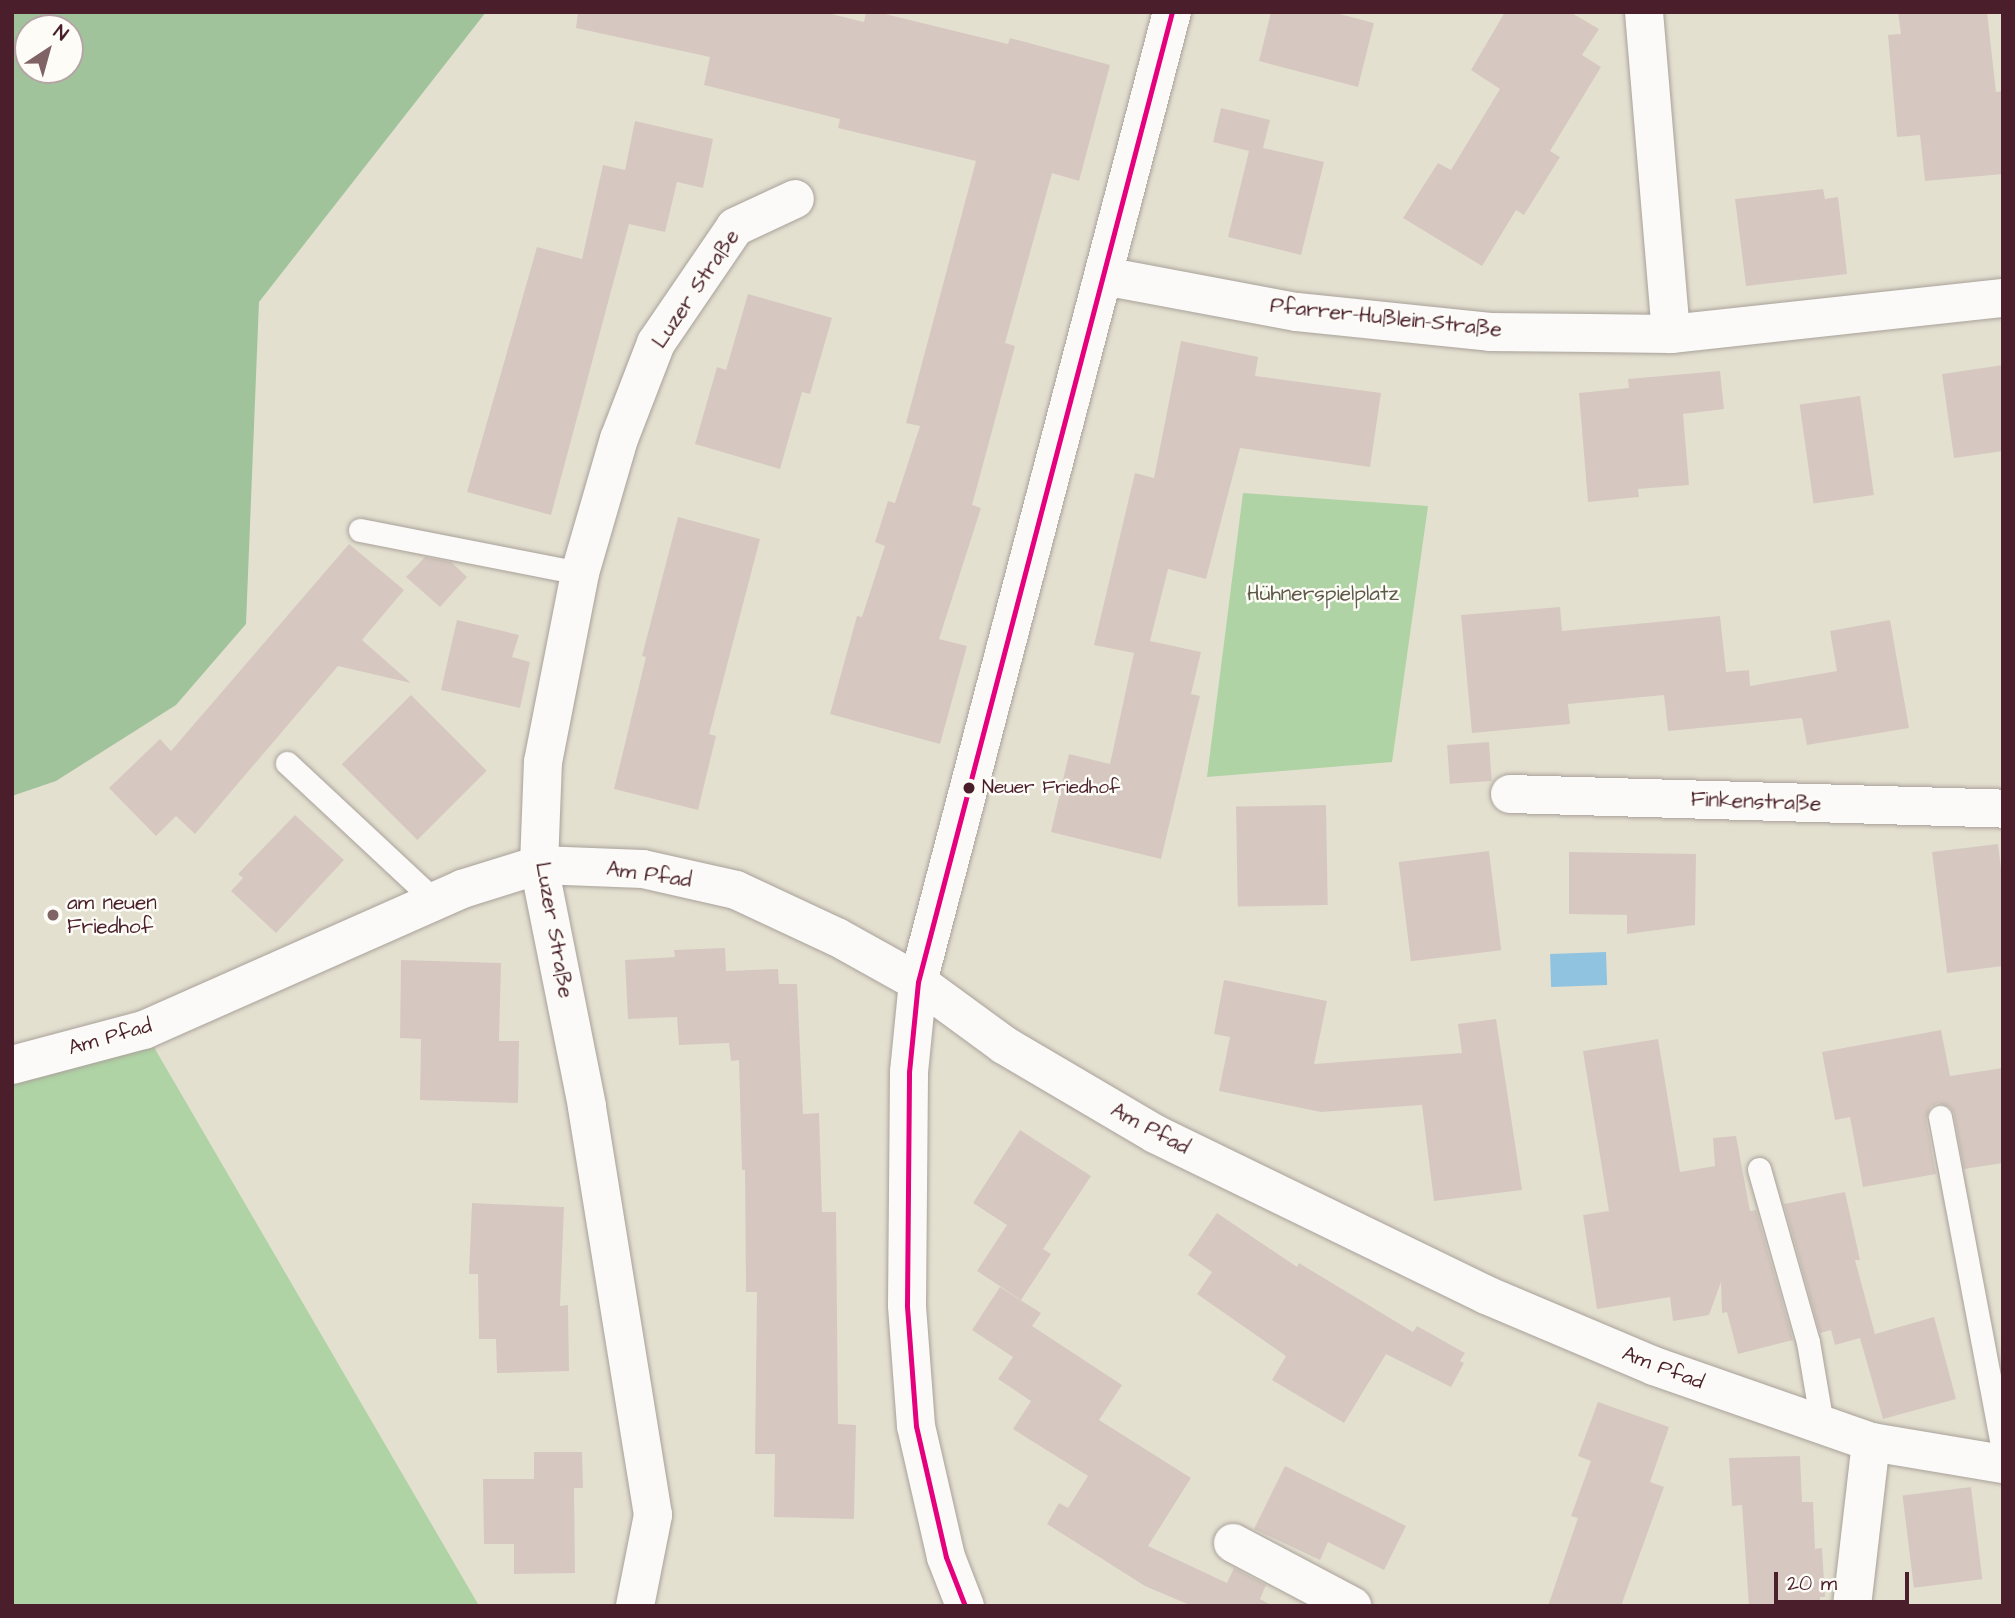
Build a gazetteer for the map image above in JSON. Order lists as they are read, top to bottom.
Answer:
{
  "streets": {
    "street": [
      "Luzer Straße",
      "Pfarrer-Hußlein-Straße",
      "Finkenstraße",
      "Am Pfad"
    ]
  },
  "crossings": [
    ["Luzer Straße", "Am Pfad"]
  ],
  "parks": ["Hühnerspielplatz"],
  "places": ["Neuer Friedhof", "am neuen Friedhof"],
  "scale_bar": "20 m",
  "north": "top right"
}
